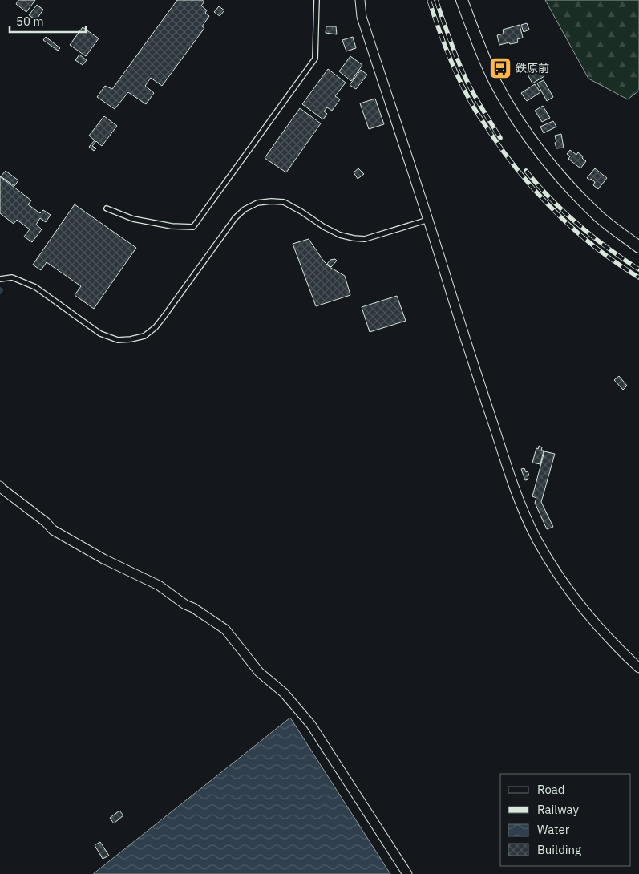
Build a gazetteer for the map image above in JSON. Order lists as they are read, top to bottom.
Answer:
{
  "places": {
    "bus stop": ["鉄原前"]
  },
  "legend": [
    "Road",
    "Railway",
    "Water",
    "Building"
  ],
  "scale_bar": "50 m"
}
